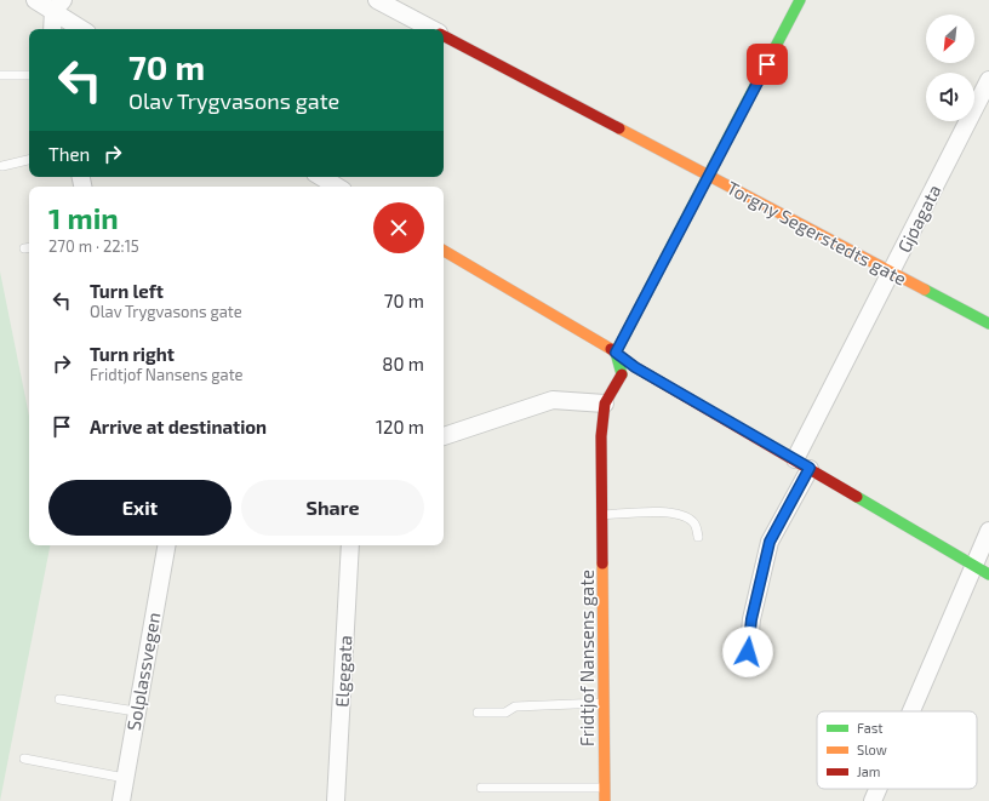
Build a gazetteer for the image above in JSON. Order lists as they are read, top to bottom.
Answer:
{
  "streets": {
    "street": [
      "Gjøagata",
      "Torgny Segerstedts gate",
      "Fridtjof Nansens gate",
      "Solplassvegen",
      "Elgegata"
    ]
  },
  "crossings": [
    ["Gjøagata", "Torgny Segerstedts gate"]
  ],
  "legend": ["Fast", "Slow", "Jam"],
  "north": "bottom left",
  "page": {
    "turn": ["70 m", "Olav Trygvasons gate"],
    "then": "Then",
    "heading": ["1 min", "270 m · 22:15"],
    "list": [
      {
        "name": "Turn left",
        "note": "Olav Trygvasons gate",
        "value": "70 m"
      },
      {
        "name": "Turn right",
        "note": "Fridtjof Nansens gate",
        "value": "80 m"
      },
      {
        "name": "Arrive at destination",
        "value": "120 m"
      }
    ],
    "buttons": ["Exit", "Share"]
  }
}
